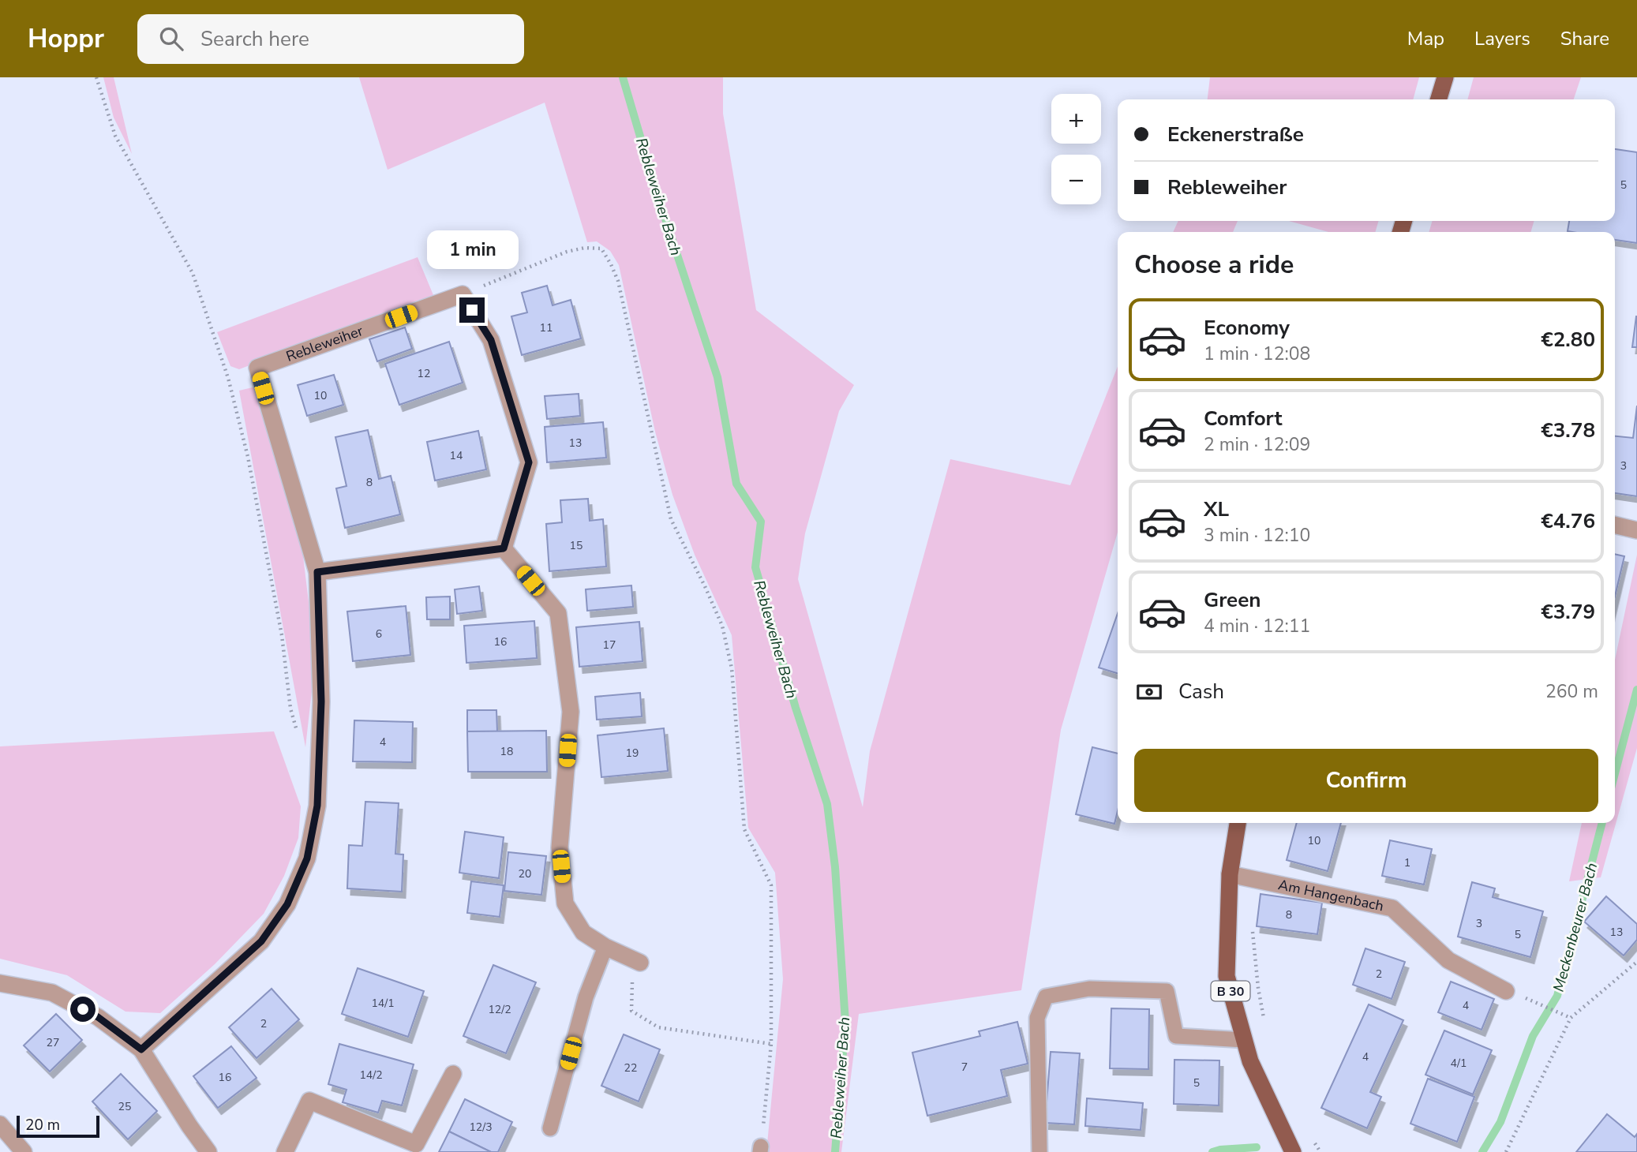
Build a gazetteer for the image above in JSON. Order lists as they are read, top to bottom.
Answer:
{
  "streets": {
    "main road": ["B 30"],
    "street": ["Rebleweiher", "Am Hangenbach"]
  },
  "crossings": [
    ["Am Hangenbach", "B 30"]
  ],
  "water": ["Rebleweiher Bach", "Meckenbeurer Bach"],
  "house_numbers": [
    "5",
    "11",
    "12",
    "10",
    "13",
    "14",
    "3",
    "8",
    "15",
    "6",
    "16",
    "17",
    "4",
    "18",
    "19",
    "10",
    "1",
    "20",
    "8",
    "3",
    "13",
    "5",
    "2",
    "14/1",
    "4",
    "12/2",
    "2",
    "27",
    "4",
    "4/1",
    "7",
    "22",
    "14/2",
    "16",
    "5",
    "25",
    "12/3"
  ],
  "scale_bar": "20 m",
  "page": {
    "header": "Hoppr",
    "search": "Search here",
    "nav": ["Map", "Layers", "Share"],
    "map_buttons": ["+", "−"],
    "banner": ["Eckenerstraße", "Rebleweiher"],
    "bubble": "1 min",
    "heading": "Choose a ride",
    "list": [
      {
        "name": "Economy",
        "note": "1 min · 12:08",
        "value": "€2.80"
      },
      {
        "name": "Comfort",
        "note": "2 min · 12:09",
        "value": "€3.78"
      },
      {
        "name": "XL",
        "note": "3 min · 12:10",
        "value": "€4.76"
      },
      {
        "name": "Green",
        "note": "4 min · 12:11",
        "value": "€3.79"
      }
    ],
    "pay": ["Cash", "260 m"],
    "buttons": "Confirm",
    "scale": "20 m"
  }
}
